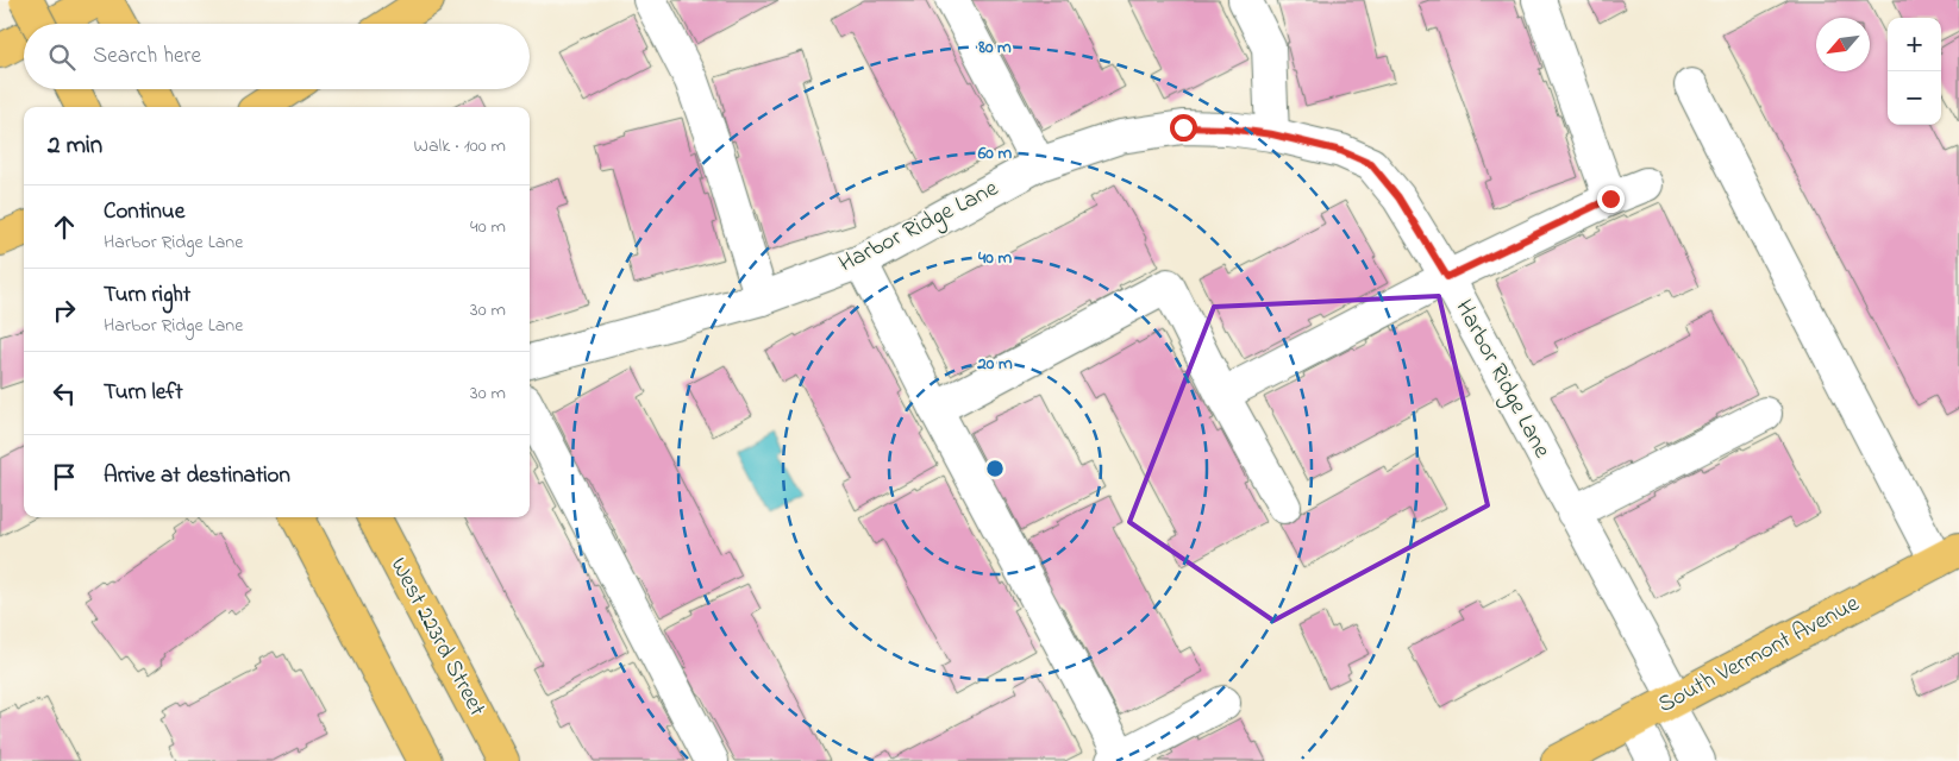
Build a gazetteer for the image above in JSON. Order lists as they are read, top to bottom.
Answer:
{
  "streets": {
    "main road": ["West 223rd Street", "South Vermont Avenue"],
    "lane": ["Harbor Ridge Lane"]
  },
  "crossings": [
    ["Harbor Ridge Lane", "South Vermont Avenue"]
  ],
  "north": "bottom left",
  "page": {
    "map_buttons": ["+", "−"],
    "search": "Search here",
    "heading": ["2 min", "Walk · 100 m"],
    "list": [
      ["Continue", "Harbor Ridge Lane", "40 m"],
      ["Turn right", "Harbor Ridge Lane", "30 m"],
      ["Turn left", "30 m"],
      "Arrive at destination"
    ]
  },
  "rings": [
    "80 m",
    "60 m",
    "40 m",
    "20 m"
  ]
}
